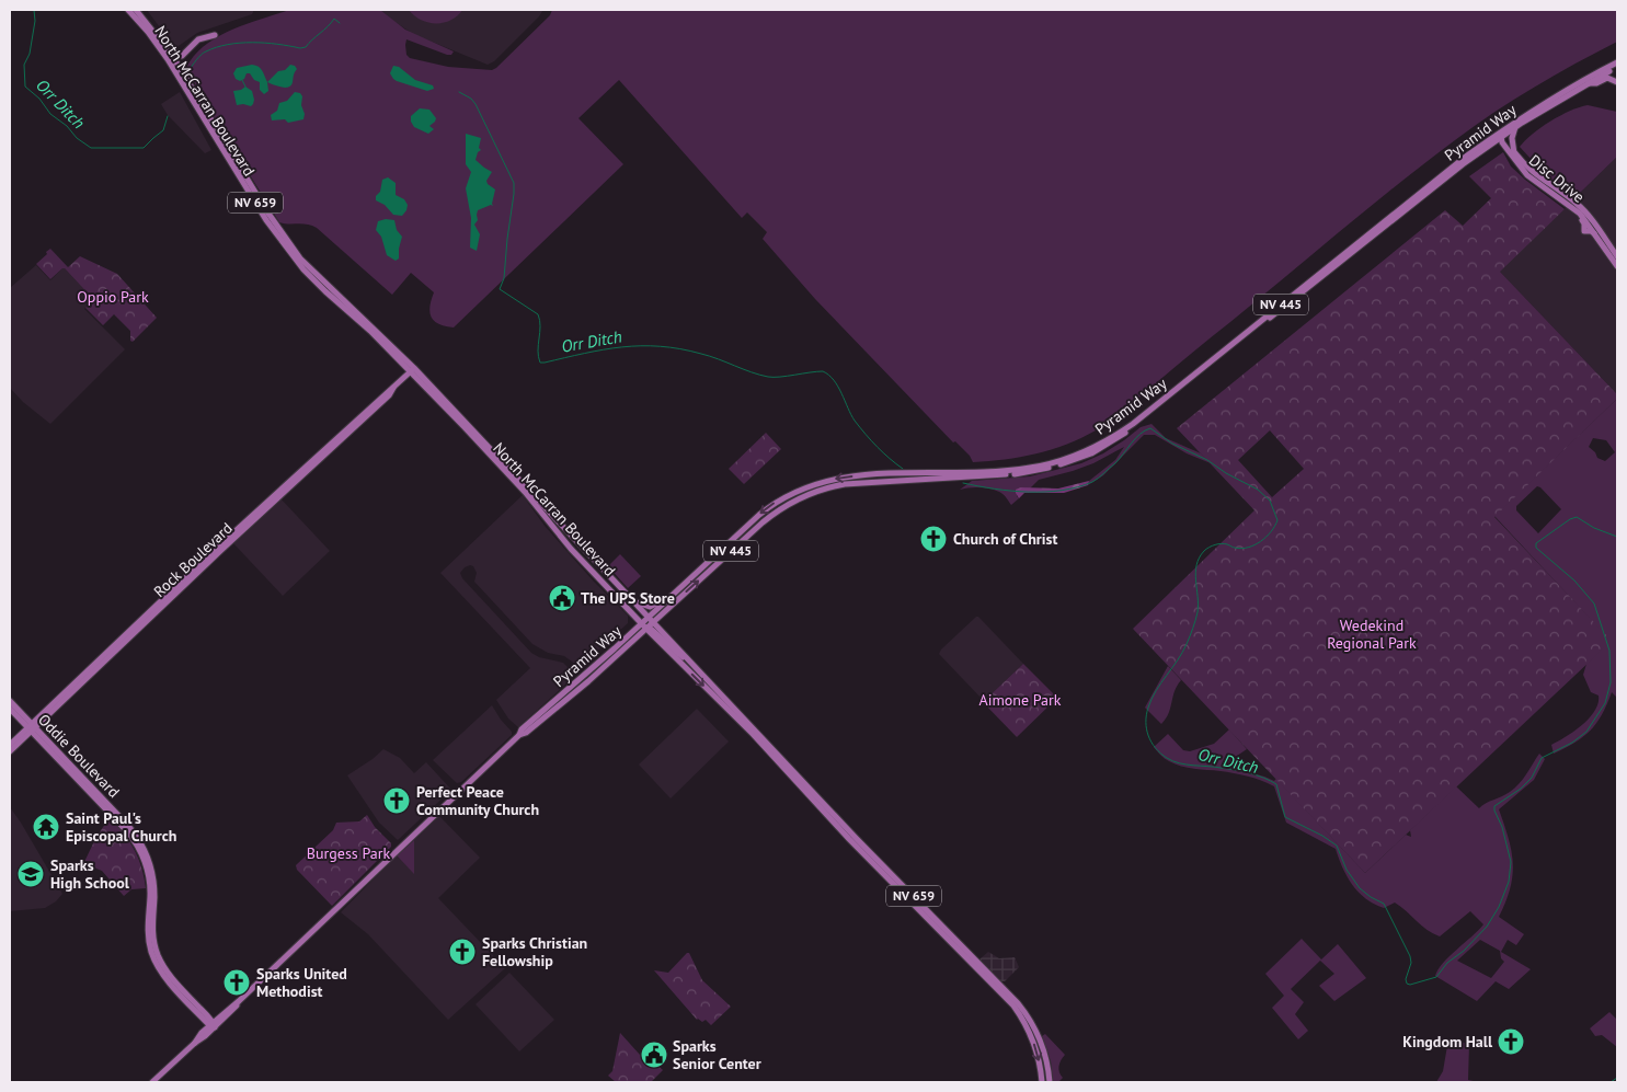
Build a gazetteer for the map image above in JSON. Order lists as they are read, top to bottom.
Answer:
{
  "streets": {
    "main road": [
      "North McCarran Boulevard",
      "Pyramid Way",
      "Disc Drive",
      "NV 659",
      "NV 445",
      "Rock Boulevard",
      "Oddie Boulevard"
    ]
  },
  "crossings": [
    ["North McCarran Boulevard", "Pyramid Way"],
    ["North McCarran Boulevard", "Rock Boulevard"],
    ["Pyramid Way", "Disc Drive"],
    ["Pyramid Way", "Oddie Boulevard"],
    ["Rock Boulevard", "Oddie Boulevard"]
  ],
  "water": ["Orr Ditch"],
  "parks": [
    "Oppio Park",
    "Wedekind Regional Park",
    "Aimone Park",
    "Burgess Park"
  ],
  "places": {
    "church": [
      "Church of Christ",
      "Perfect Peace Community Church",
      "Sparks Christian Fellowship",
      "Sparks United Methodist",
      "Kingdom Hall"
    ],
    "public building": ["The UPS Store", "Sparks Senior Center"],
    "temple": ["Saint Paul's Episcopal Church"],
    "school or university": ["Sparks High School"]
  }
}
